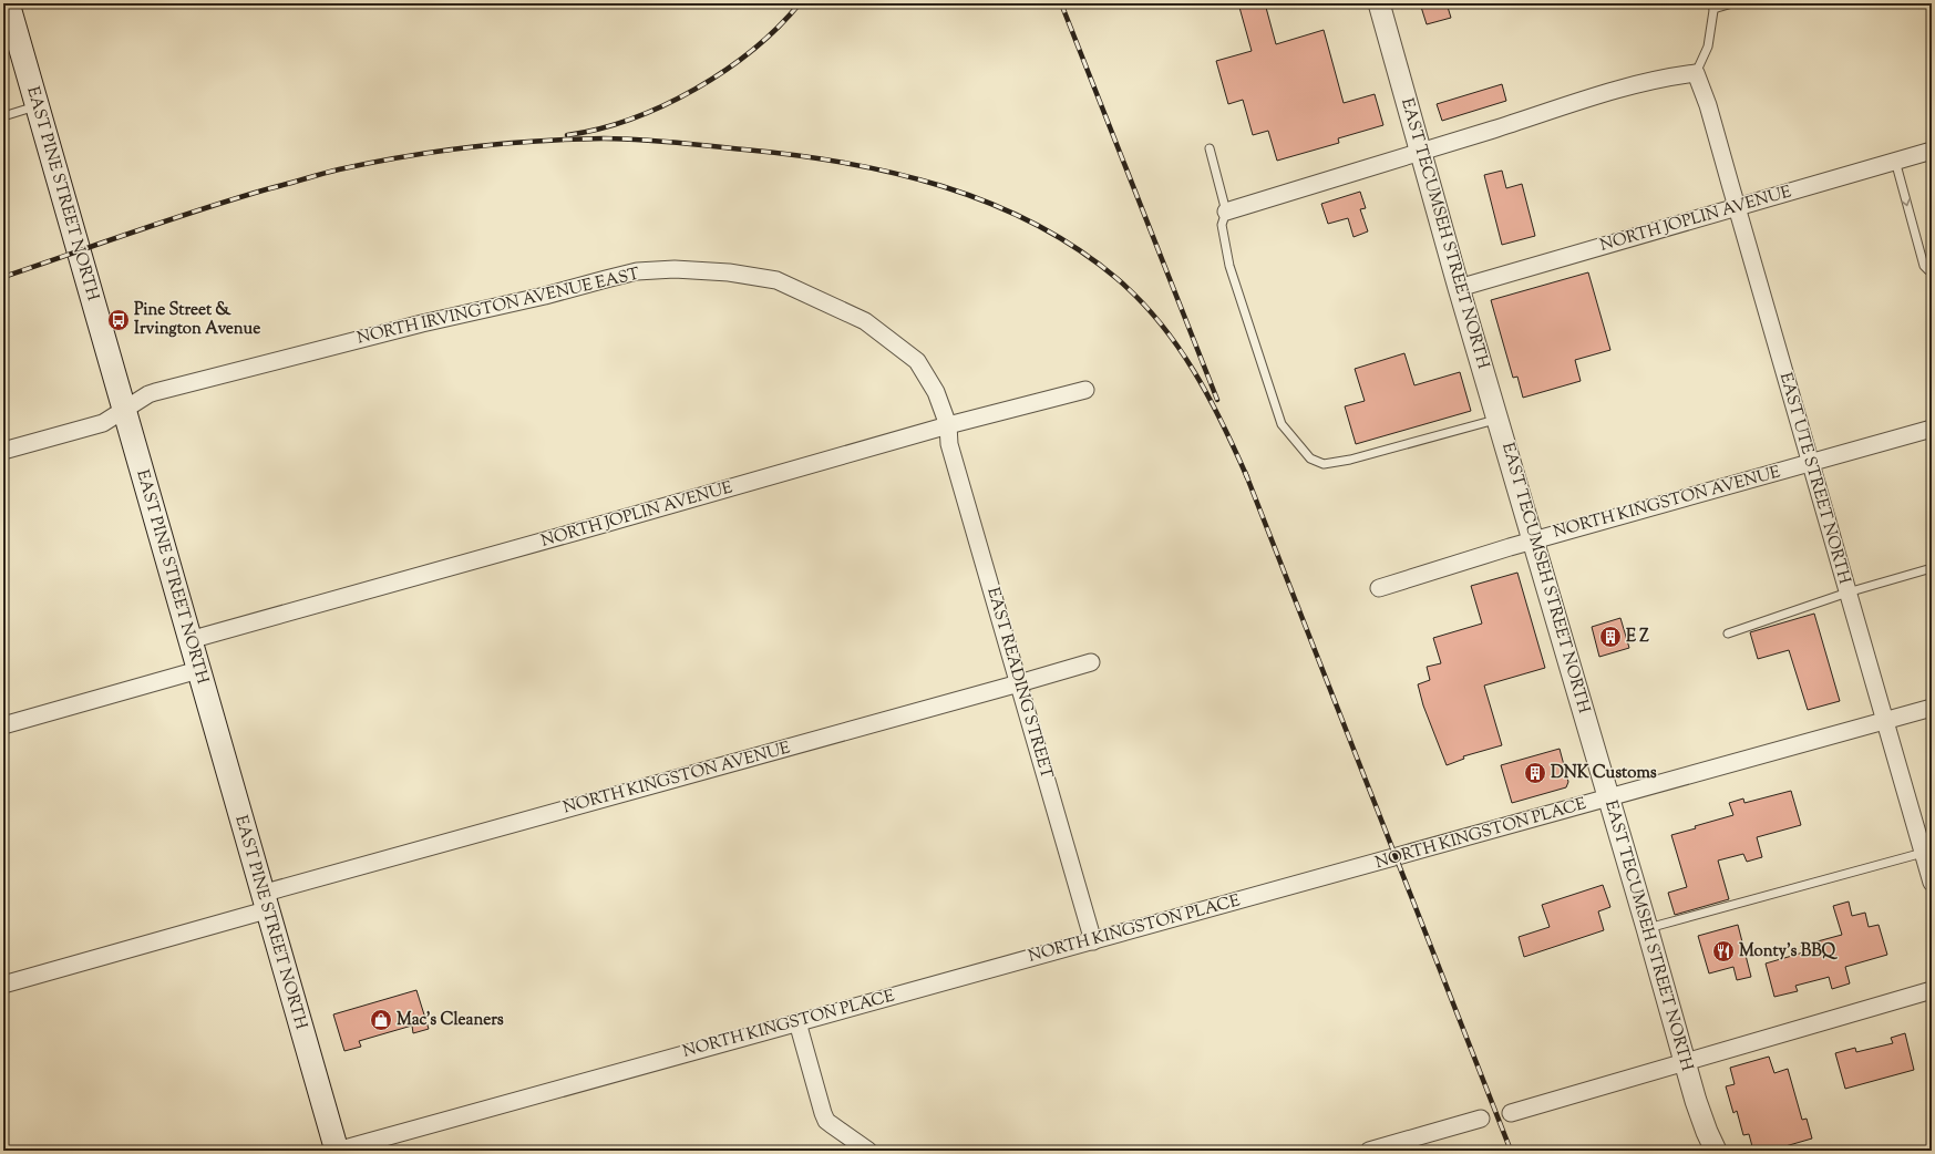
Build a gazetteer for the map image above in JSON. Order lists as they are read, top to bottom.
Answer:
{
  "streets": {
    "main road": ["EAST PINE STREET NORTH"],
    "street": [
      "NORTH JOPLIN AVENUE",
      "EAST TECUMSEH STREET NORTH",
      "NORTH IRVINGTON AVENUE EAST",
      "EAST UTE STREET NORTH",
      "NORTH KINGSTON AVENUE",
      "EAST READING STREET",
      "NORTH KINGSTON PLACE"
    ]
  },
  "crossings": [
    ["EAST PINE STREET NORTH", "NORTH JOPLIN AVENUE"],
    ["EAST PINE STREET NORTH", "NORTH IRVINGTON AVENUE EAST"],
    ["EAST PINE STREET NORTH", "NORTH KINGSTON AVENUE"],
    ["EAST PINE STREET NORTH", "NORTH KINGSTON PLACE"],
    ["NORTH JOPLIN AVENUE", "EAST TECUMSEH STREET NORTH"],
    ["NORTH JOPLIN AVENUE", "NORTH IRVINGTON AVENUE EAST"],
    ["NORTH JOPLIN AVENUE", "EAST UTE STREET NORTH"],
    ["NORTH JOPLIN AVENUE", "EAST READING STREET"],
    ["EAST TECUMSEH STREET NORTH", "NORTH KINGSTON AVENUE"],
    ["EAST TECUMSEH STREET NORTH", "NORTH KINGSTON PLACE"],
    ["NORTH IRVINGTON AVENUE EAST", "EAST READING STREET"],
    ["EAST UTE STREET NORTH", "NORTH KINGSTON AVENUE"],
    ["EAST UTE STREET NORTH", "NORTH KINGSTON PLACE"],
    ["NORTH KINGSTON AVENUE", "EAST READING STREET"],
    ["EAST READING STREET", "NORTH KINGSTON PLACE"]
  ],
  "places": {
    "bus stop": ["Pine Street & Irvington Avenue"],
    "building": ["E Z", "DNK Customs"],
    "restaurant": ["Monty's BBQ"],
    "shop": ["Mac's Cleaners"]
  }
}
